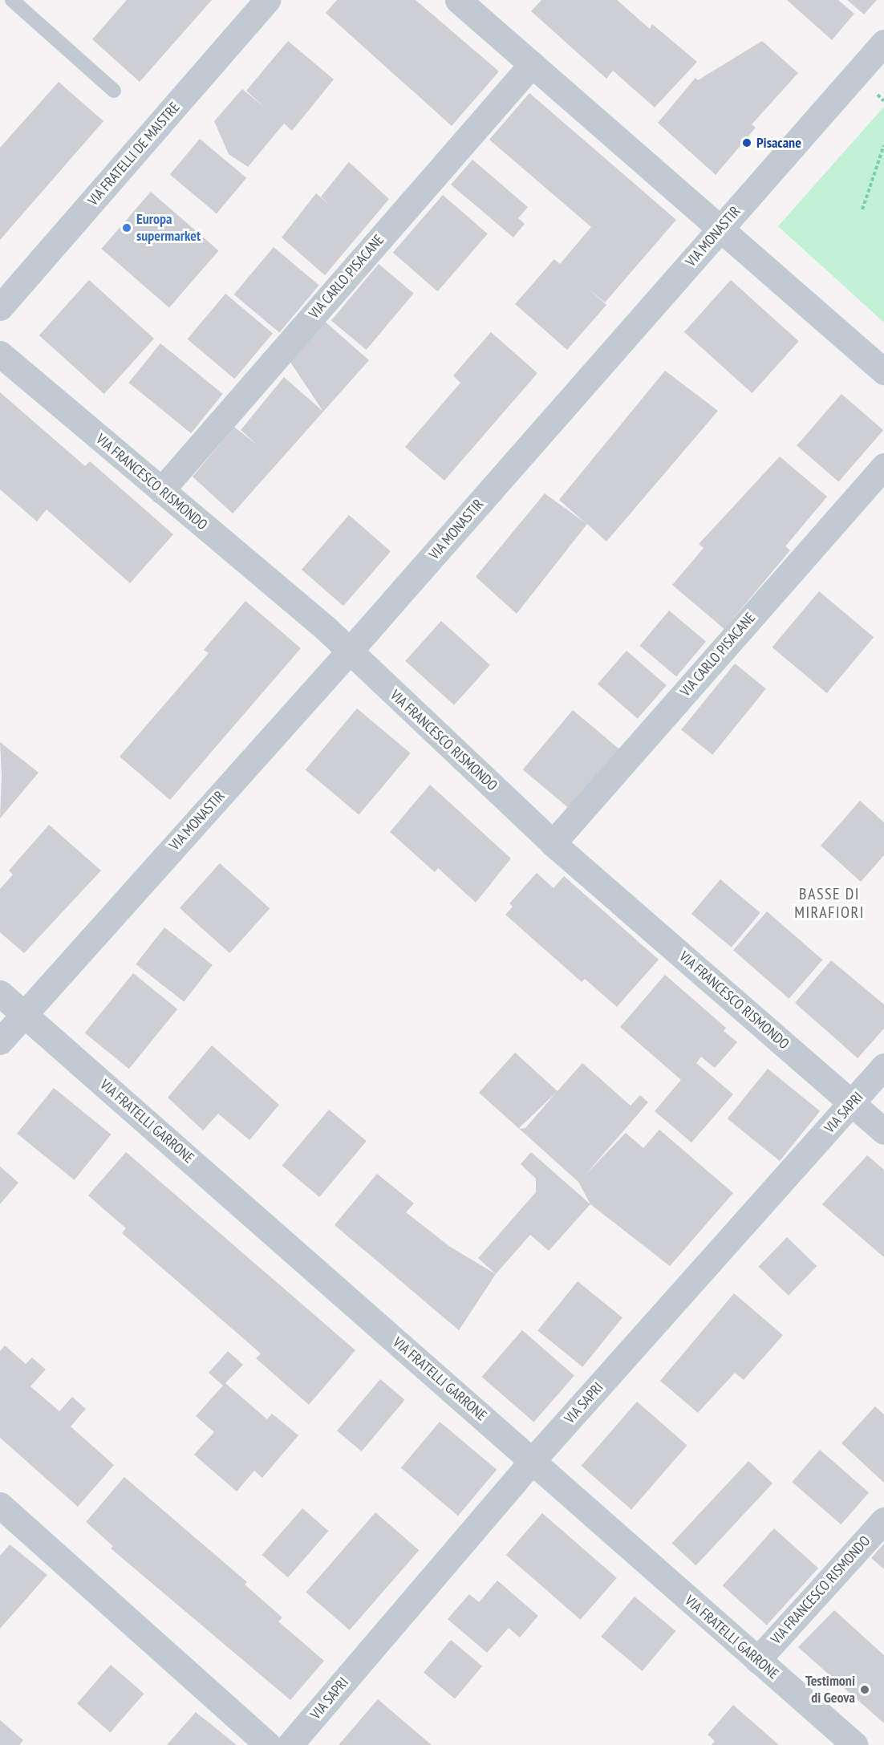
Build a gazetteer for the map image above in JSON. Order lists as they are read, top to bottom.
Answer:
{
  "streets": {
    "street": [
      "VIA FRATELLI DE MAISTRE",
      "VIA MONASTIR",
      "VIA CARLO PISACANE",
      "VIA FRANCESCO RISMONDO",
      "VIA SAPRI",
      "VIA FRATELLI GARRONE"
    ]
  },
  "crossings": [
    ["VIA MONASTIR", "VIA FRANCESCO RISMONDO"],
    ["VIA MONASTIR", "VIA FRATELLI GARRONE"],
    ["VIA CARLO PISACANE", "VIA FRANCESCO RISMONDO"],
    ["VIA FRANCESCO RISMONDO", "VIA SAPRI"],
    ["VIA FRANCESCO RISMONDO", "VIA FRATELLI GARRONE"],
    ["VIA SAPRI", "VIA FRATELLI GARRONE"]
  ],
  "districts": ["BASSE DI MIRAFIORI"],
  "places": ["Pisacane", "Europa supermarket", "Testimoni di Geova"]
}
